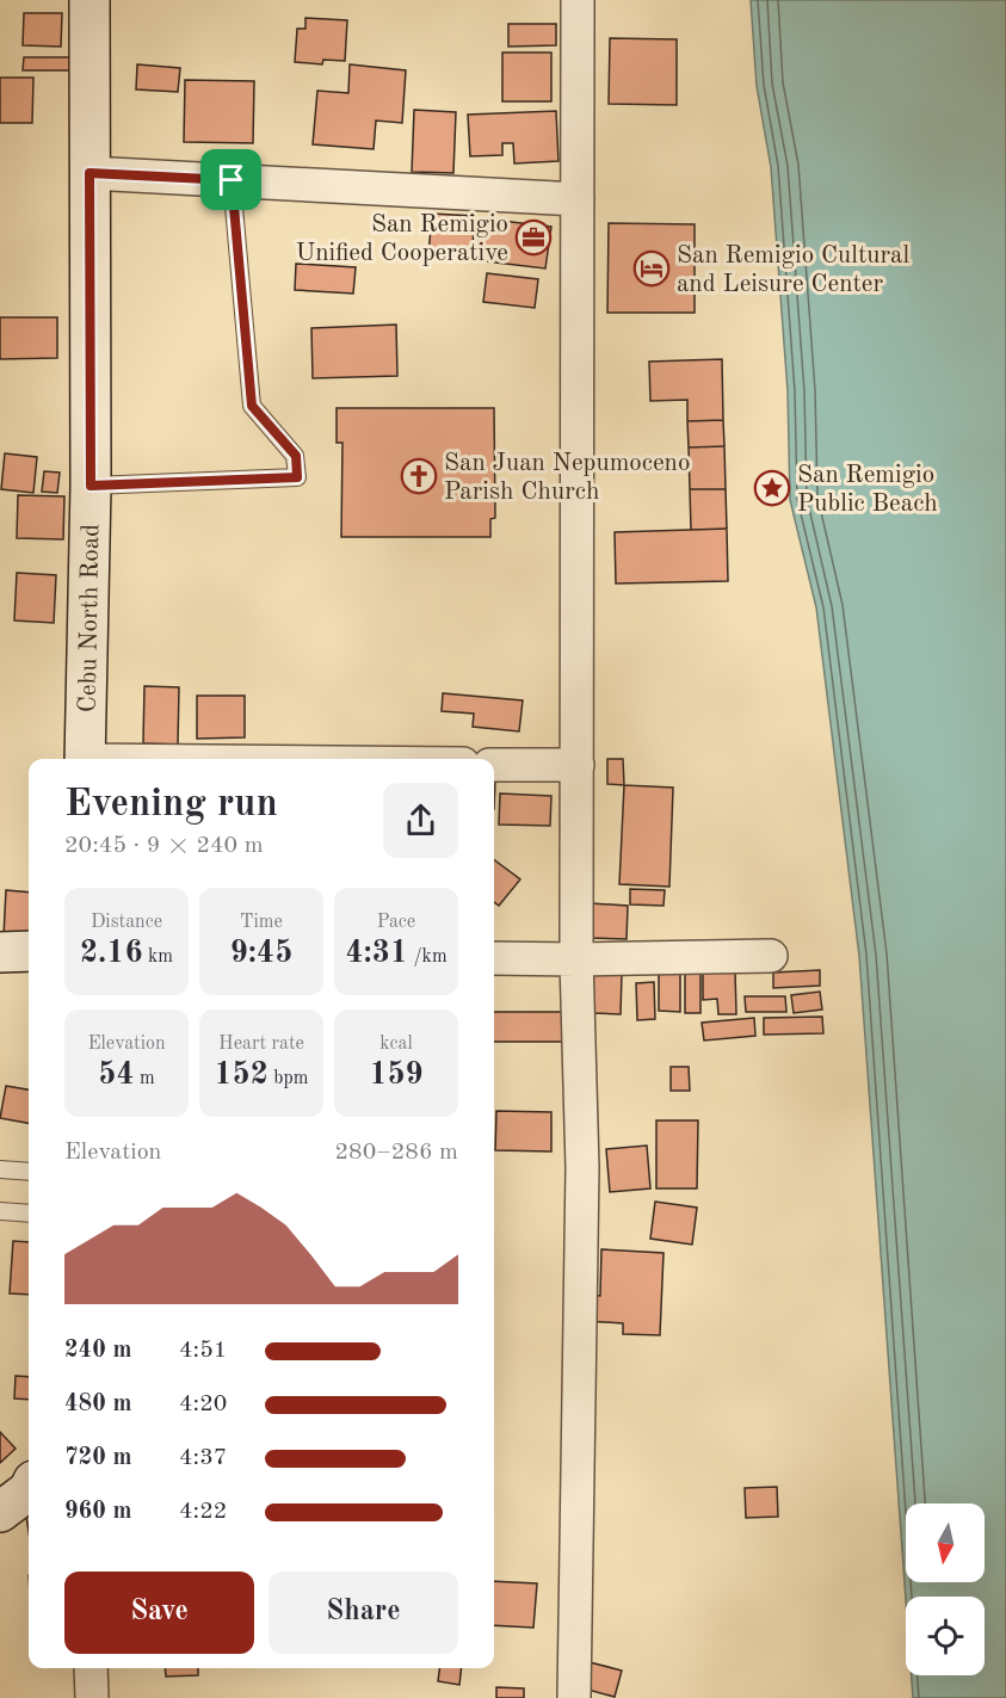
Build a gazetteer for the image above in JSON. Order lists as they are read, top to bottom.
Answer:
{
  "streets": {
    "main road": ["Cebu North Road"]
  },
  "places": {
    "office": ["San Remigio Unified Cooperative"],
    "hotel": ["San Remigio Cultural and Leisure Center"],
    "church": ["San Juan Nepumoceno Parish Church"],
    "place": ["San Remigio Public Beach"]
  },
  "north": "bottom",
  "page": {
    "heading": ["Evening run", "20:45 · 9 × 240 m"],
    "stats": [
      ["Distance", "2.16 km"],
      ["Time", "9:45"],
      ["Pace", "4:31 /km"],
      ["Elevation", "54 m"],
      ["Heart rate", "152 bpm"],
      ["kcal", "159"]
    ],
    "chart": ["Elevation", "280–286 m"],
    "list": [
      {
        "name": "240 m",
        "note": "4:51"
      },
      {
        "name": "480 m",
        "note": "4:20"
      },
      {
        "name": "720 m",
        "note": "4:37"
      },
      {
        "name": "960 m",
        "note": "4:22"
      }
    ],
    "buttons": ["Save", "Share"]
  }
}
